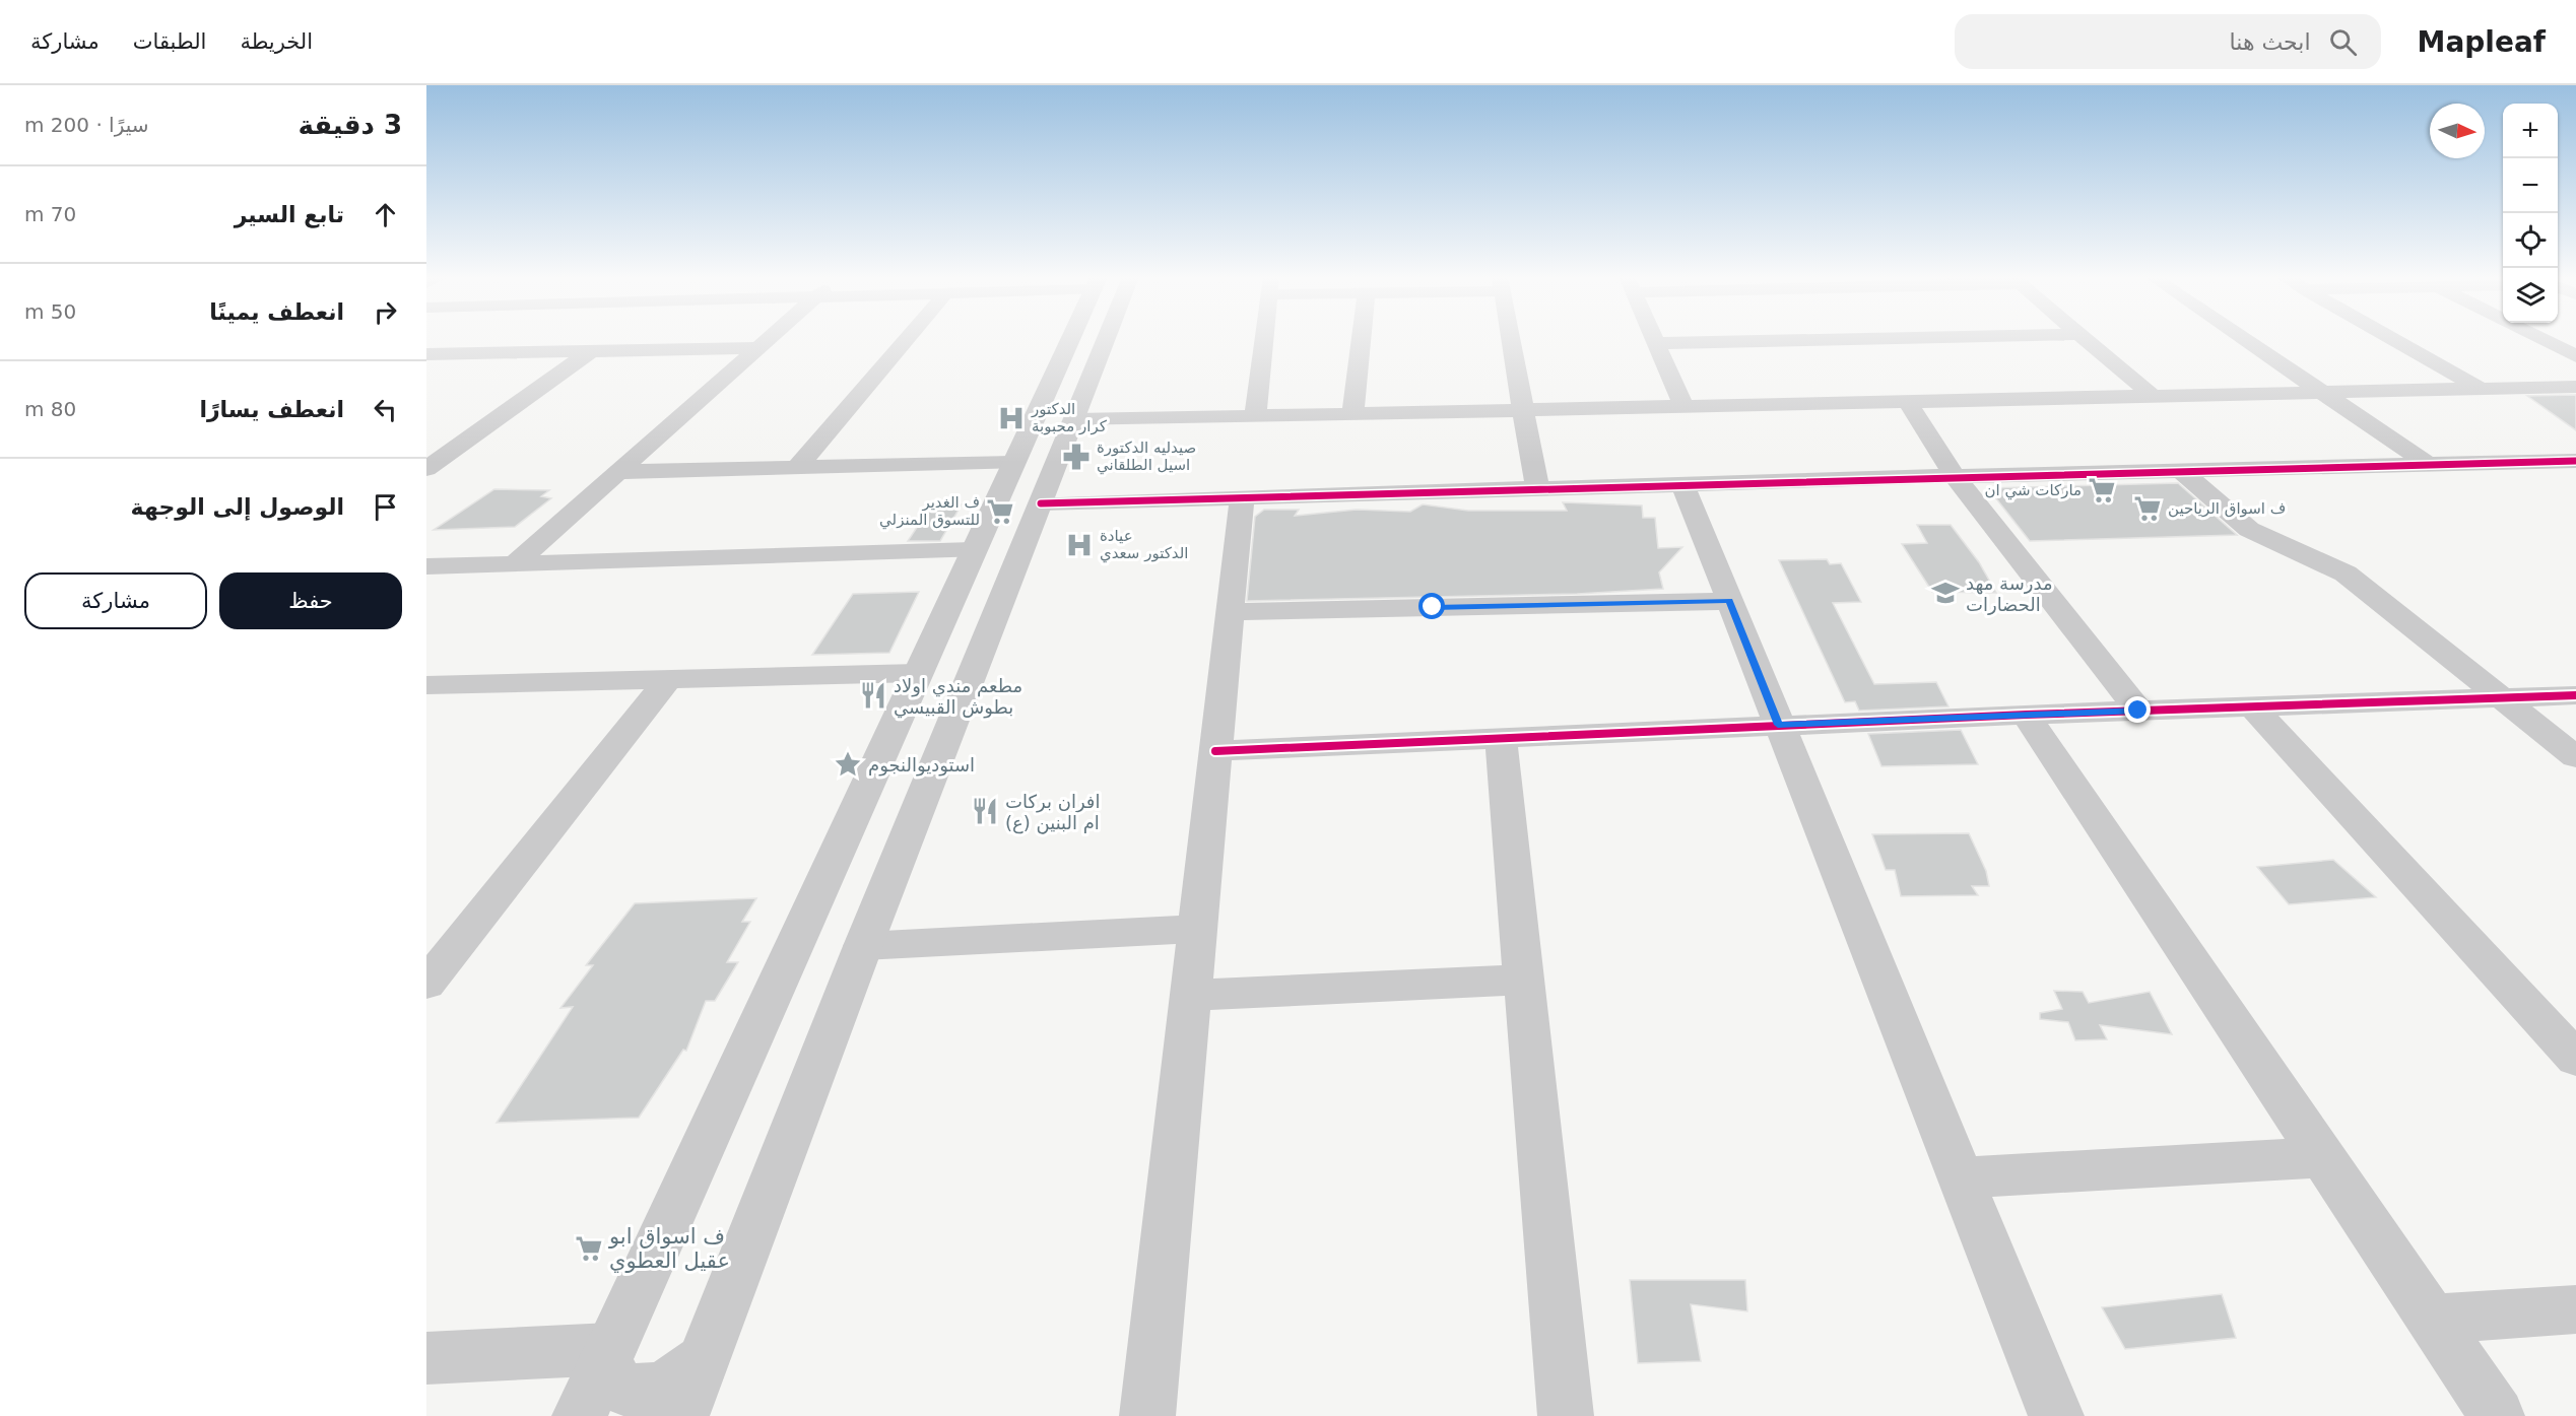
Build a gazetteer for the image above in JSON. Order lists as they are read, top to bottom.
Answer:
{
  "places": {
    "hospital": ["الدكتور كرار محبوبة", "عيادة الدكتور سعدي"],
    "pharmacy": ["صيدليه الدكتورة اسيل الطلقاني"],
    "supermarket": [
      "ماركات شي ان",
      "ف اسواق الرياحين",
      "ف الغدير للتسوق المنزلي",
      "ف اسواق ابو عقيل العطوي"
    ],
    "school or university": ["مدرسة مهد الحضارات"],
    "restaurant": ["مطعم مندي اولاد بطوش القبيسي", "افران بركات ام البنين (ع)"],
    "place": ["استوديوالنجوم"]
  },
  "north": "right",
  "page": {
    "header": "Mapleaf",
    "search": "ابحث هنا",
    "nav": ["الخريطة", "الطبقات", "مشاركة"],
    "heading": ["3 دقيقة", "سيرًا · 200 m"],
    "map_buttons": ["+", "−"],
    "list": [
      ["تابع السير", "70 m"],
      ["انعطف يمينًا", "50 m"],
      ["انعطف يسارًا", "80 m"],
      "الوصول إلى الوجهة"
    ],
    "buttons": ["حفظ", "مشاركة"]
  }
}
